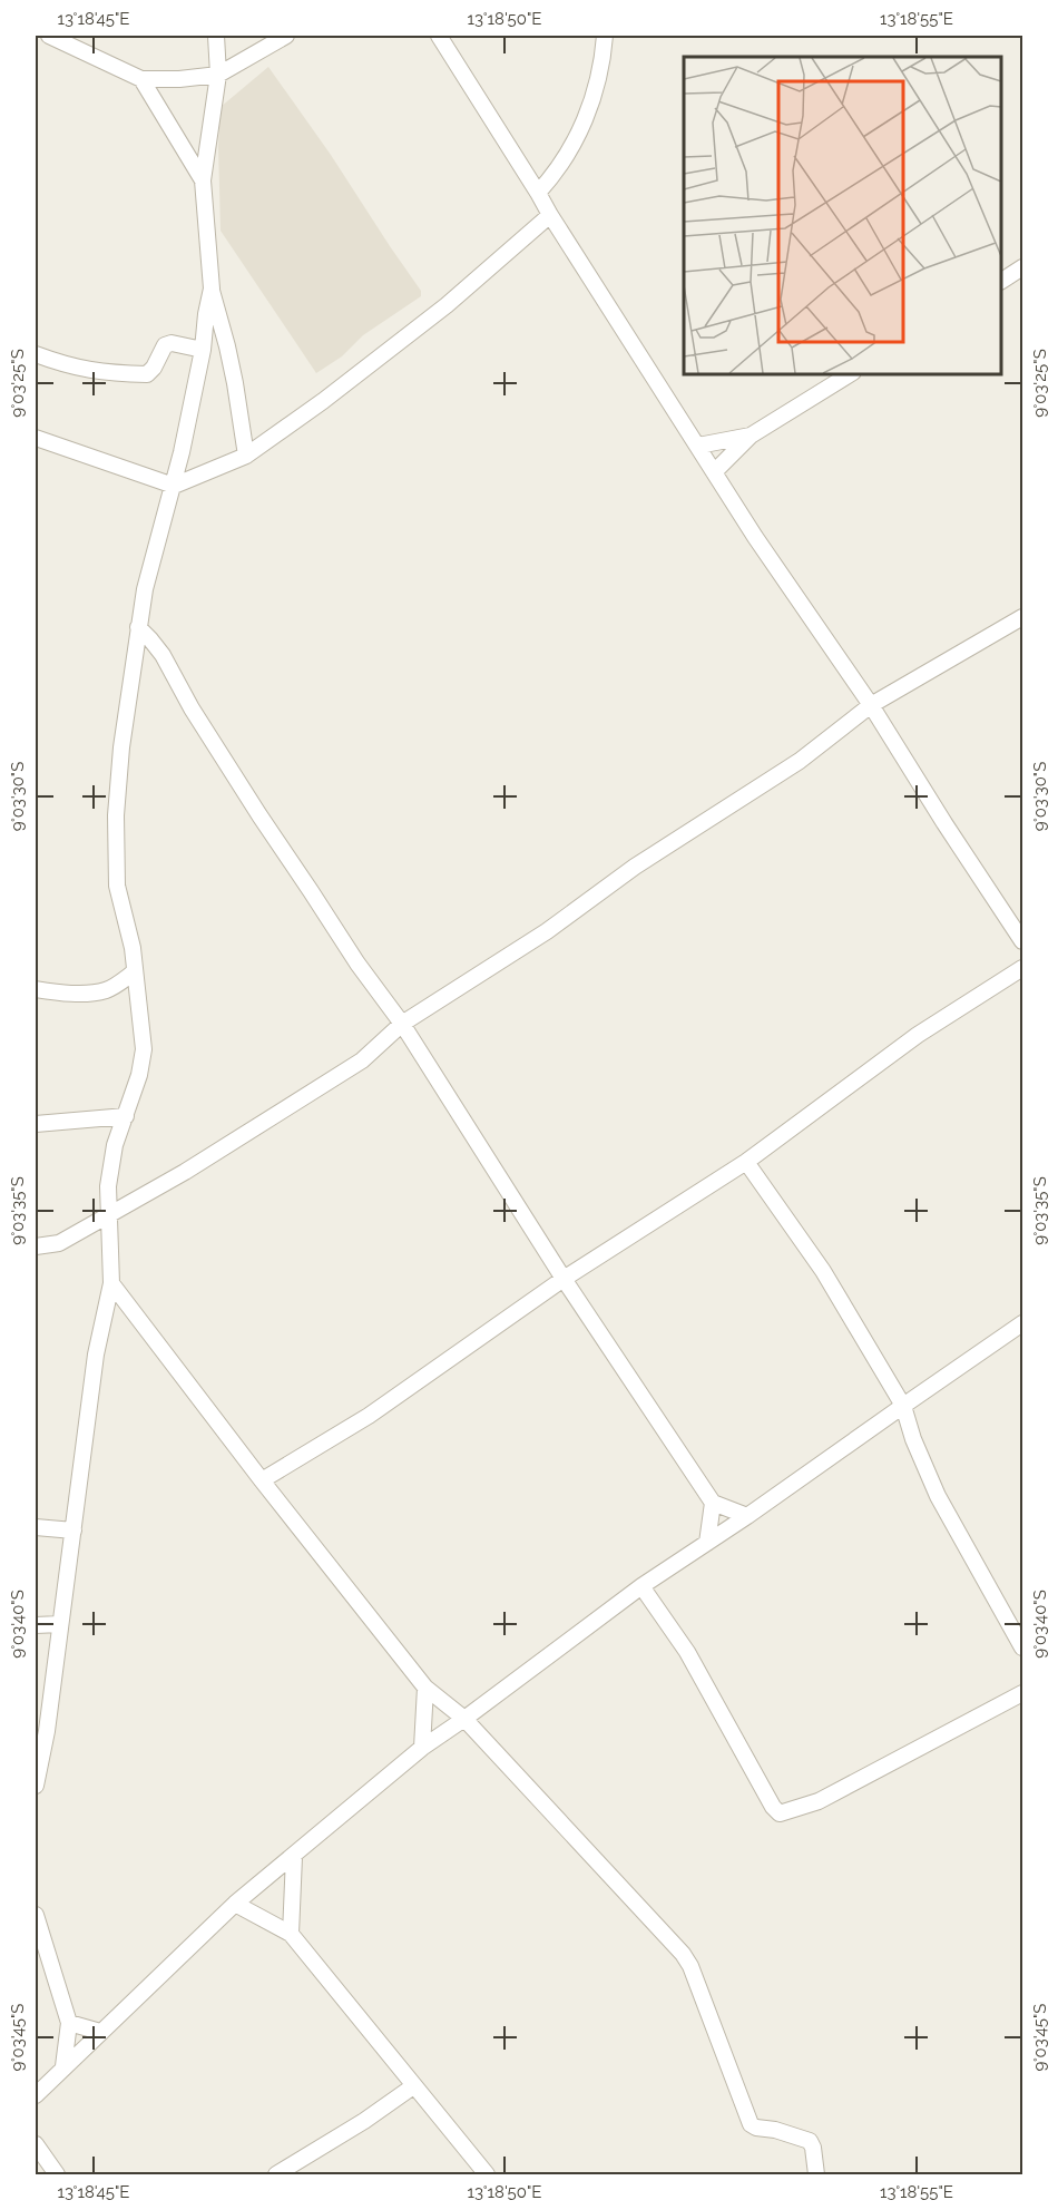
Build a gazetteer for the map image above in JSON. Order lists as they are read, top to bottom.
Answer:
{
  "coordinates": [
    "13°18'45\"E",
    "13°18'50\"E",
    "13°18'55\"E",
    "9°03'25\"S",
    "9°03'30\"S",
    "9°03'35\"S",
    "9°03'40\"S",
    "9°03'45\"S"
  ]
}
